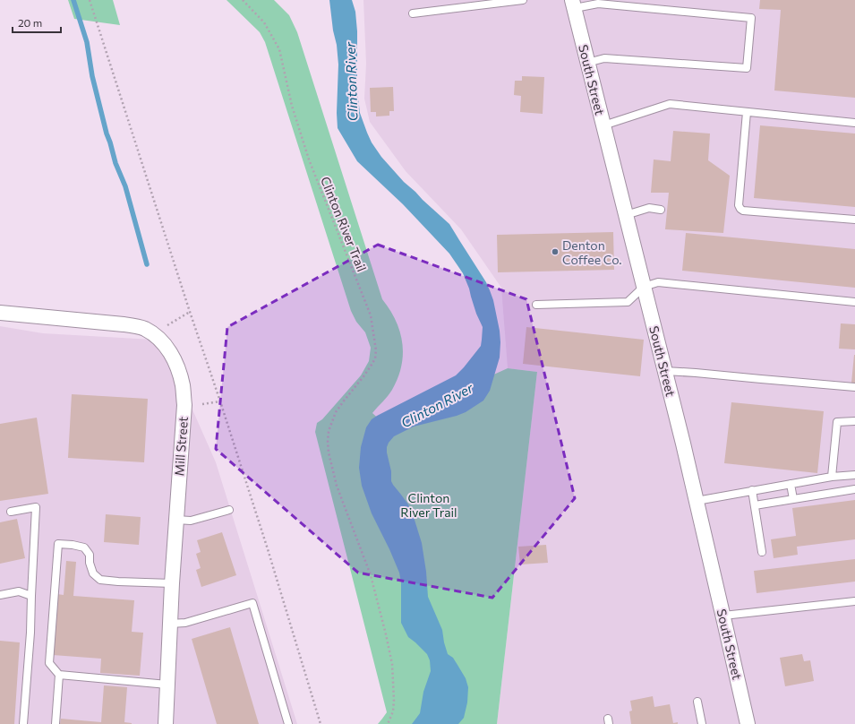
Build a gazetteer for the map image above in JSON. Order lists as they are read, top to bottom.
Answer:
{
  "streets": {
    "street": ["South Street", "Mill Street"],
    "path": ["Clinton River Trail"]
  },
  "water": ["Clinton River"],
  "parks": ["Clinton River Trail"],
  "places": ["Denton Coffee Co."],
  "scale_bar": "20 m"
}
